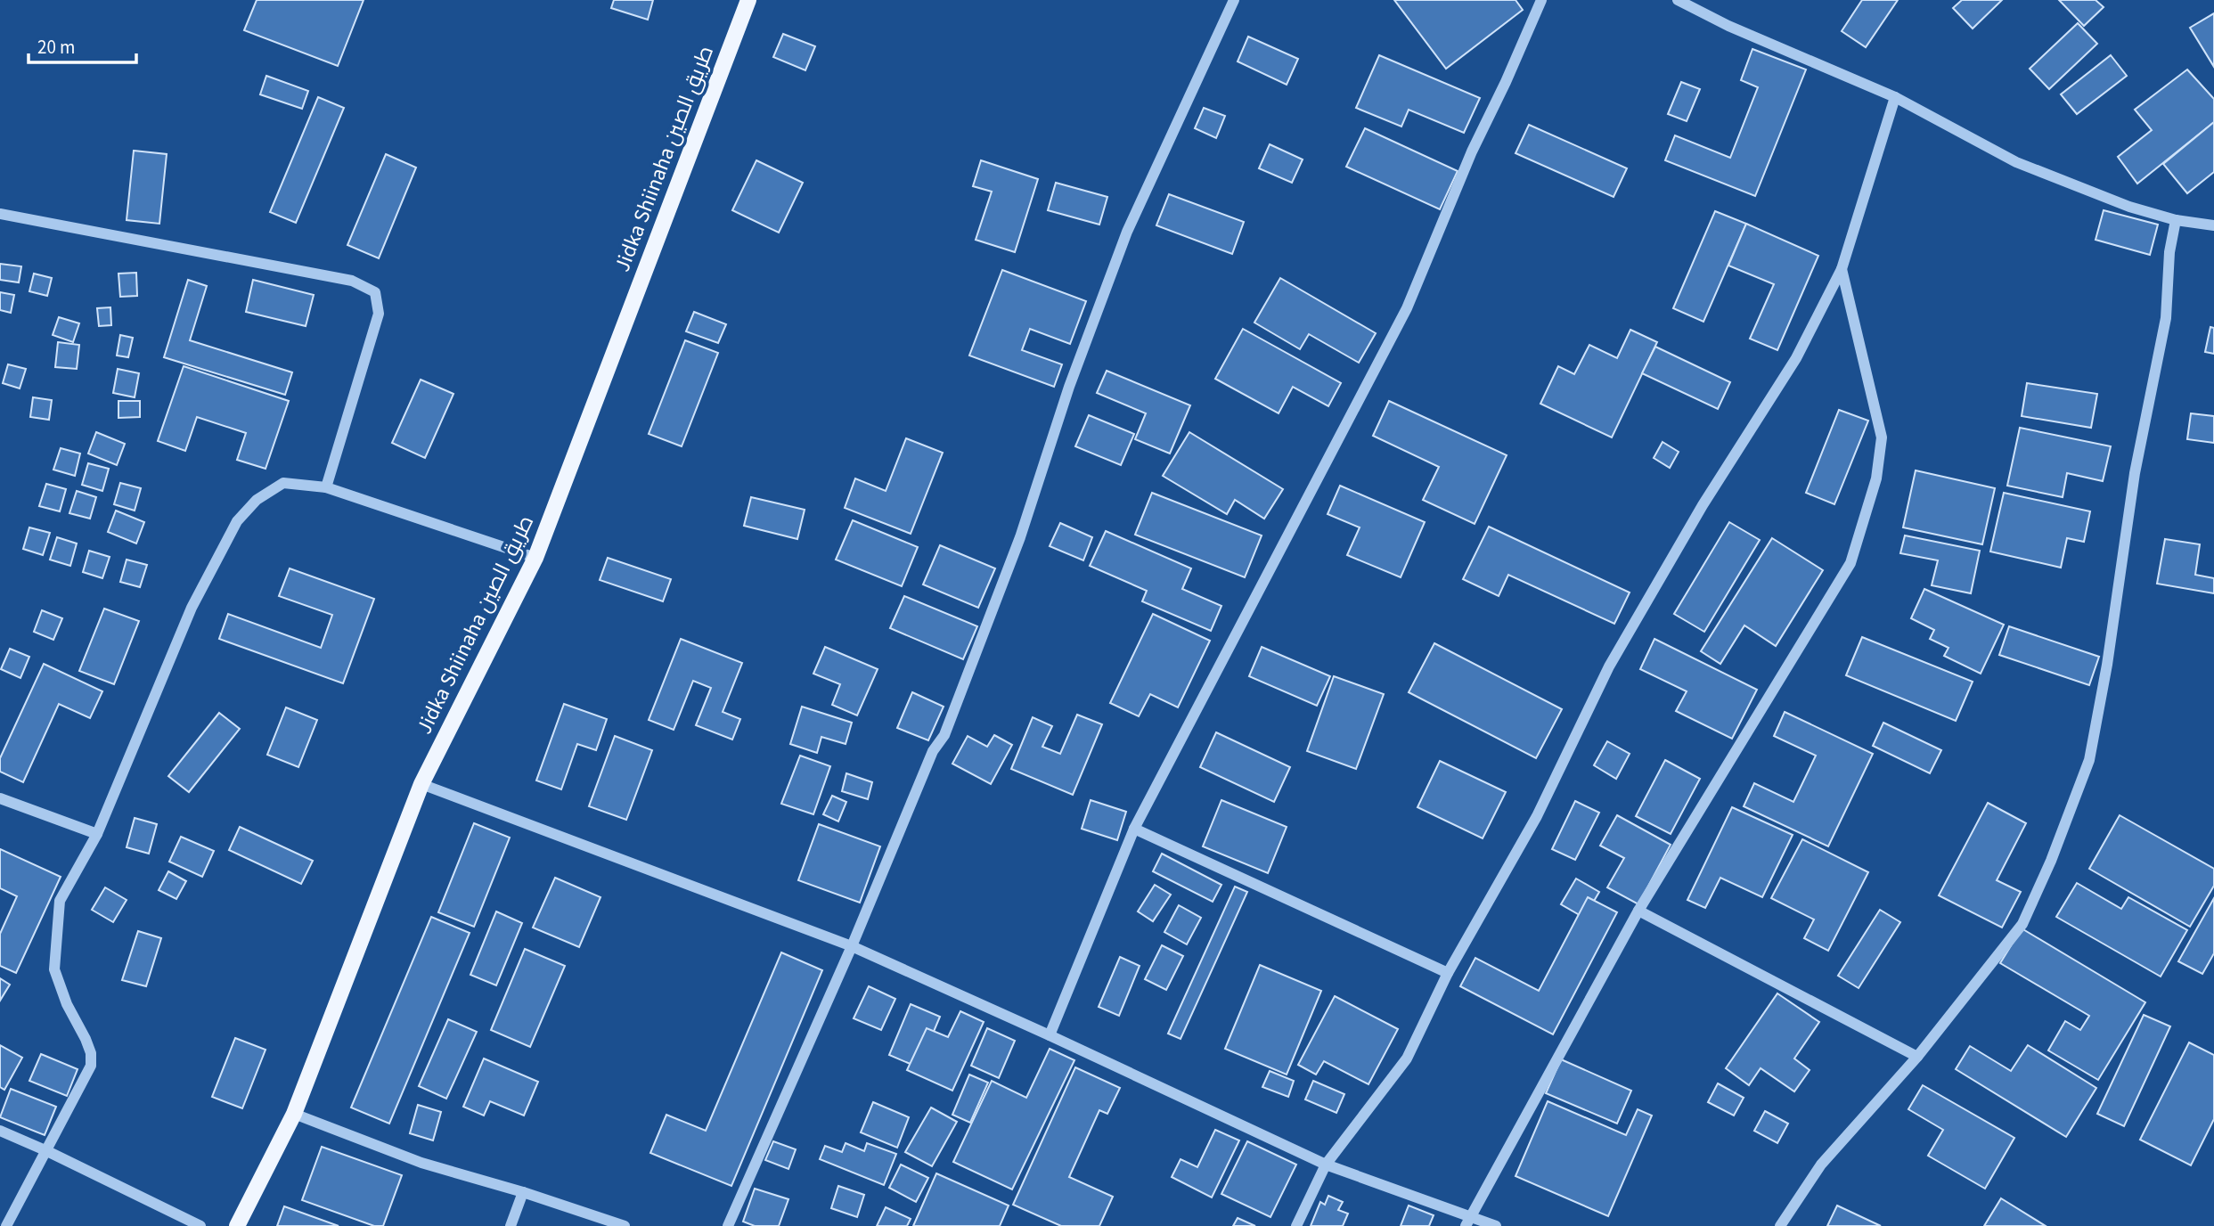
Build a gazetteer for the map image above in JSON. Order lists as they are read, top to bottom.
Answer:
{
  "streets": {
    "main road": ["Jidka Shiinaha طريق الصين"]
  },
  "scale_bar": "20 m"
}
